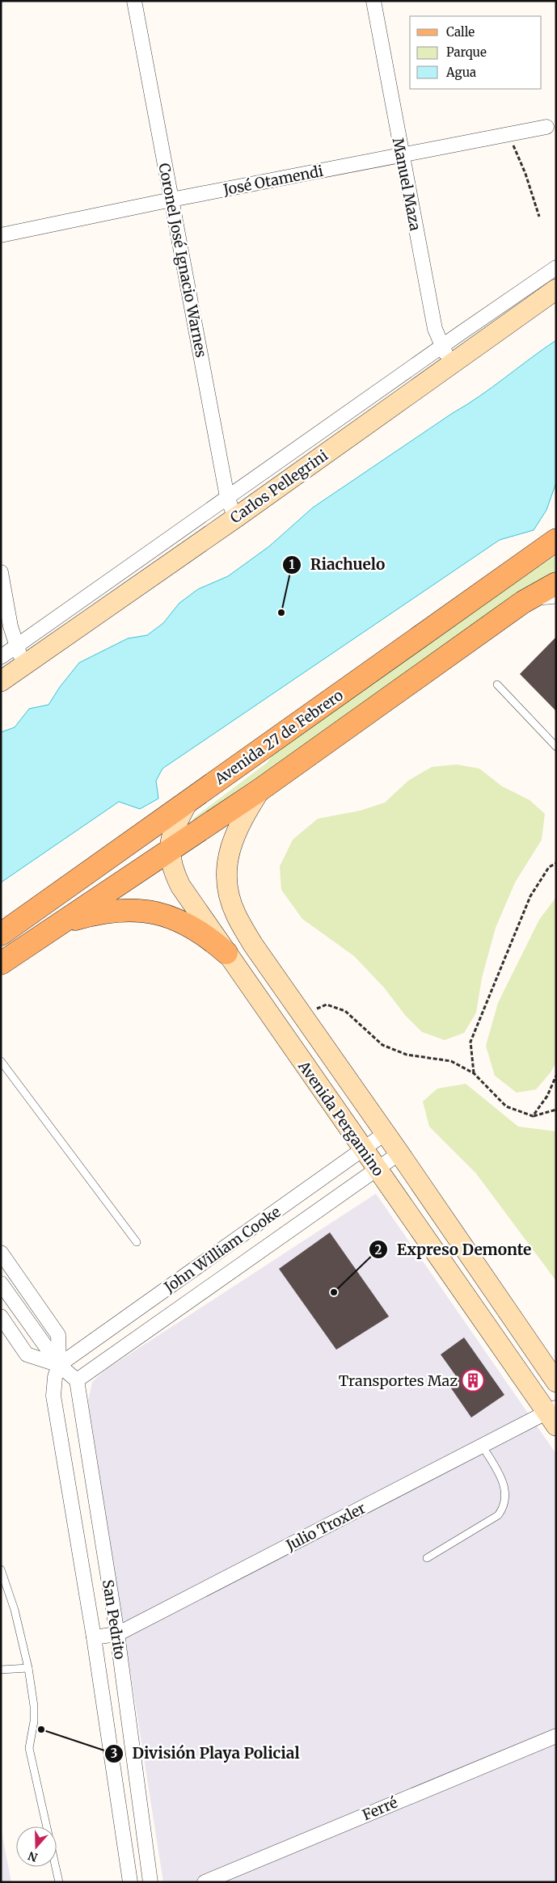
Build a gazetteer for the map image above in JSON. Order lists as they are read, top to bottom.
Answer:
{
  "streets": {
    "main road": ["Carlos Pellegrini", "Avenida 27 de Febrero", "Avenida Pergamino"],
    "street": [
      "José Otamendi",
      "Manuel Maza",
      "Coronel José Ignacio Warnes",
      "John William Cooke",
      "Julio Troxler",
      "San Pedrito",
      "Ferré"
    ]
  },
  "crossings": [
    ["José Otamendi", "Manuel Maza"],
    ["José Otamendi", "Coronel José Ignacio Warnes"],
    ["Manuel Maza", "Carlos Pellegrini"],
    ["Coronel José Ignacio Warnes", "Carlos Pellegrini"],
    ["Avenida 27 de Febrero", "Avenida Pergamino"],
    ["Avenida Pergamino", "John William Cooke"],
    ["Avenida Pergamino", "Julio Troxler"],
    ["John William Cooke", "San Pedrito"],
    ["Julio Troxler", "San Pedrito"]
  ],
  "places": {
    "other": ["Riachuelo", "Expreso Demonte", "División Playa Policial"],
    "building": ["Transportes Maz"]
  },
  "legend": ["Calle", "Parque", "Agua"],
  "north": "bottom"
}
